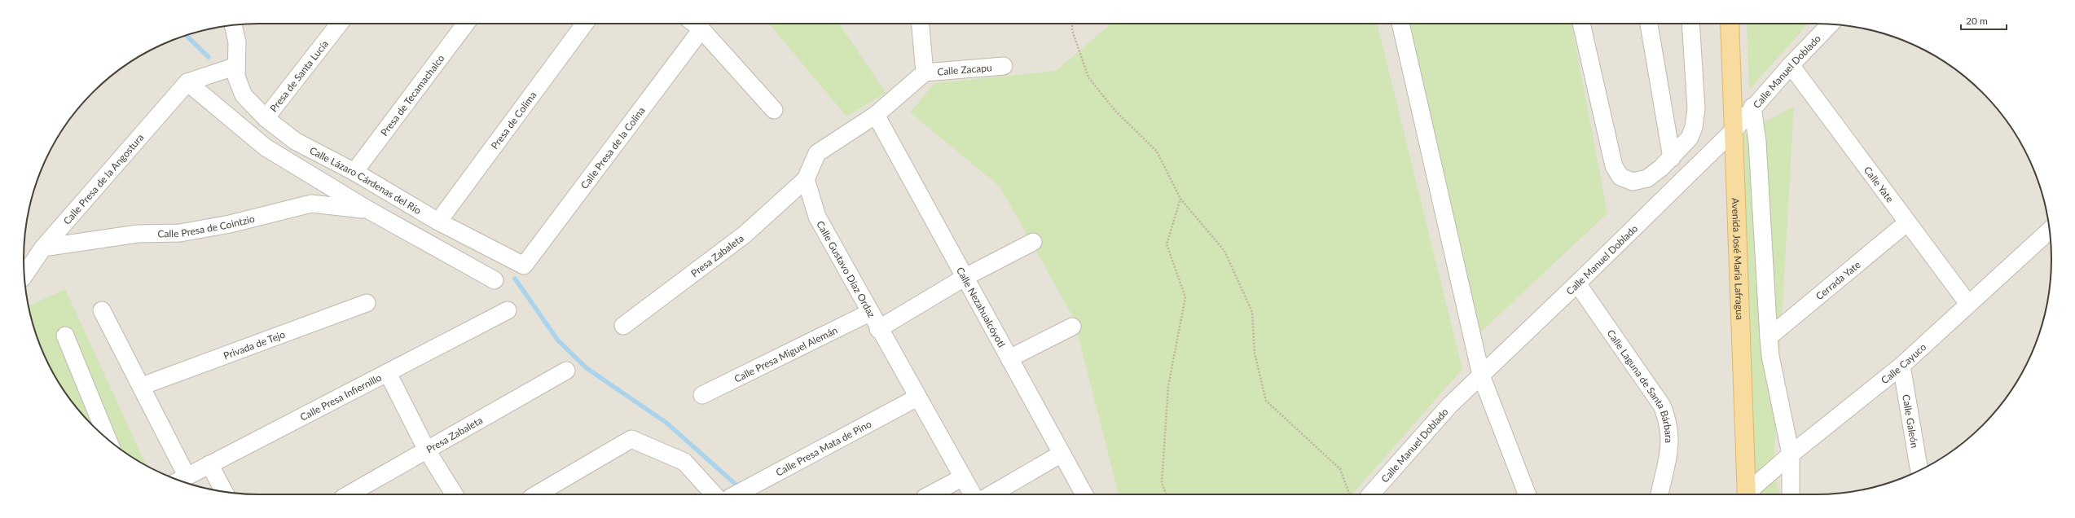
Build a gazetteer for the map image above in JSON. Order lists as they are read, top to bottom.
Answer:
{
  "streets": {
    "main road": ["Avenida José María Lafragua"],
    "street": [
      "Calle Zacapu",
      "Calle Manuel Doblado",
      "Presa de Santa Lucía",
      "Presa de Tecamachalco",
      "Presa de Colima",
      "Calle Presa de la Colina",
      "Calle Presa de la Angostura",
      "Calle Lázaro Cárdenas del Río",
      "Calle Yate",
      "Calle Presa de Cointzio",
      "Presa Zabaleta",
      "Calle Gustavo Díaz Ordaz",
      "Cerrada Yate",
      "Calle Nezahualcóyotl",
      "Privada de Tejo",
      "Calle Presa Miguel Alemán",
      "Calle Cayuco",
      "Calle Laguna de Santa Bárbara",
      "Calle Presa Infiernillo",
      "Calle Galeón",
      "Calle Presa Mata de Pino"
    ]
  },
  "crossings": [
    ["Calle Manuel Doblado", "Calle Yate"],
    ["Calle Manuel Doblado", "Avenida José María Lafragua"],
    ["Calle Manuel Doblado", "Calle Laguna de Santa Bárbara"],
    ["Presa de Santa Lucía", "Calle Lázaro Cárdenas del Río"],
    ["Presa de Tecamachalco", "Calle Lázaro Cárdenas del Río"],
    ["Presa de Colima", "Calle Lázaro Cárdenas del Río"],
    ["Calle Presa de la Colina", "Calle Lázaro Cárdenas del Río"],
    ["Calle Presa de la Angostura", "Calle Presa de Cointzio"],
    ["Calle Yate", "Cerrada Yate"],
    ["Calle Yate", "Calle Cayuco"],
    ["Presa Zabaleta", "Calle Gustavo Díaz Ordaz"],
    ["Calle Gustavo Díaz Ordaz", "Calle Presa Miguel Alemán"],
    ["Calle Gustavo Díaz Ordaz", "Calle Presa Mata de Pino"],
    ["Calle Cayuco", "Calle Galeón"]
  ],
  "scale_bar": "20 m"
}
